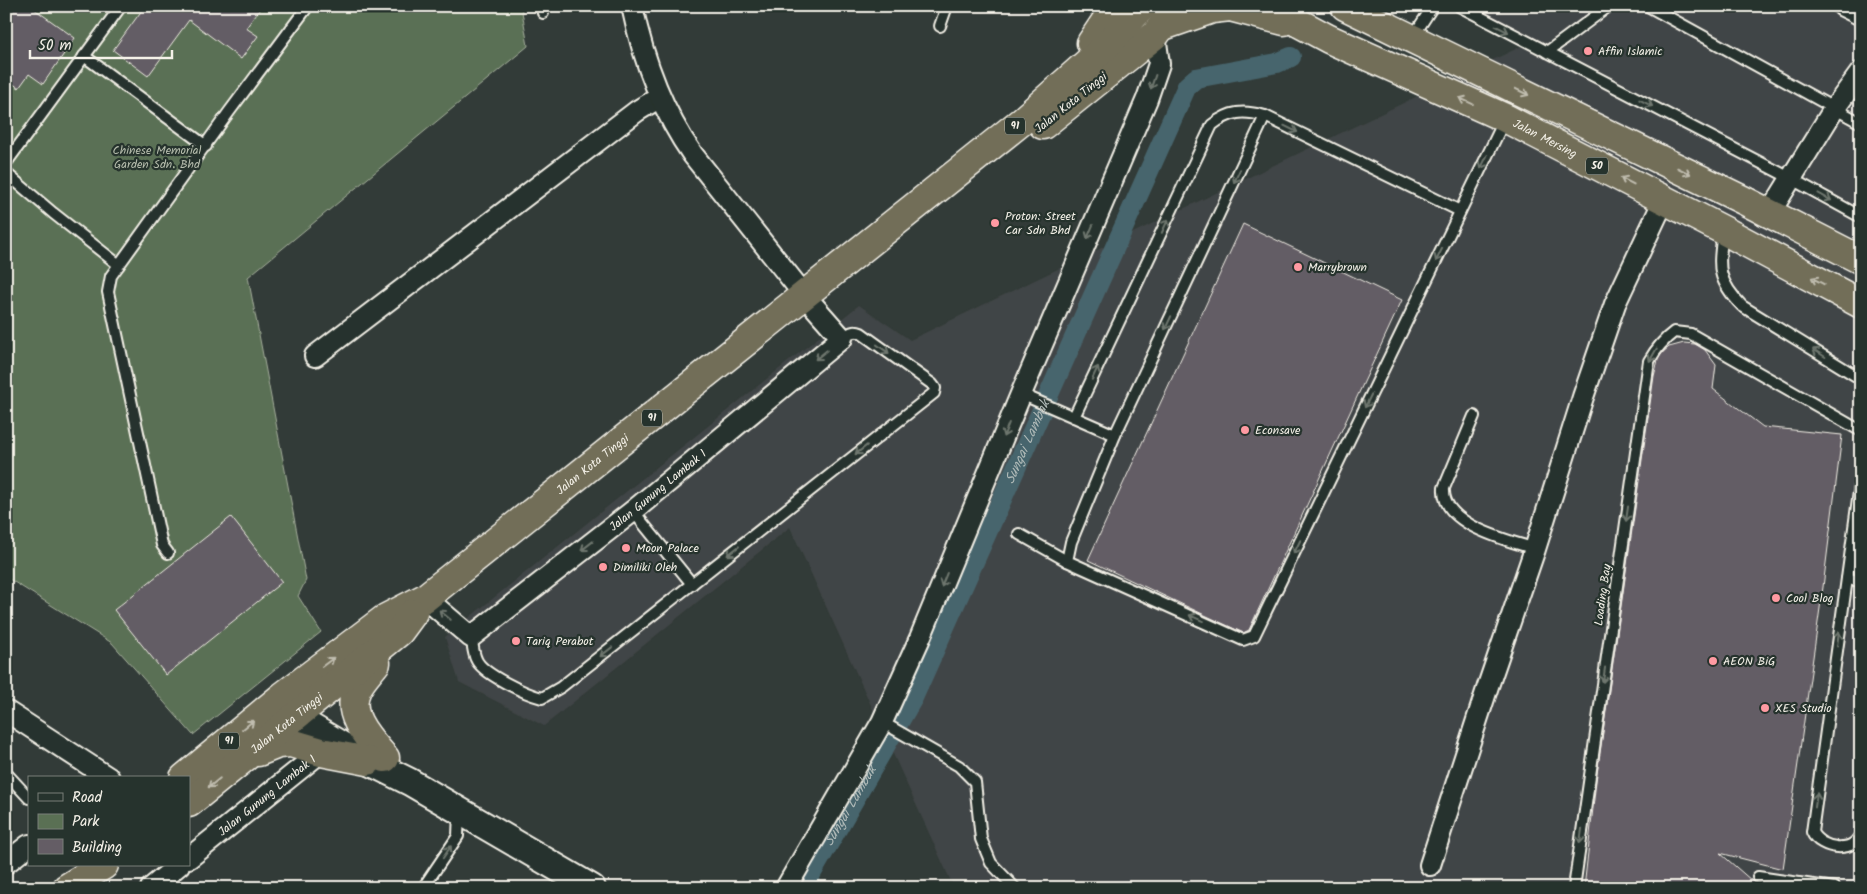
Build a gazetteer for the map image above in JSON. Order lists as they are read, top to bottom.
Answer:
{
  "streets": {
    "highway": [
      "Jalan Kota Tinggi",
      "91",
      "Jalan Mersing",
      "50"
    ],
    "street": ["Jalan Gunung Lambak 1"],
    "lane": ["Loading Bay"]
  },
  "crossings": [
    ["Jalan Kota Tinggi", "Jalan Mersing"]
  ],
  "one_way": ["Jalan Gunung Lambak 1"],
  "water": ["Sungai Lambak"],
  "parks": ["Chinese Memorial Garden Sdn. Bhd"],
  "places": [
    "Affin Islamic",
    "Proton: Street Car Sdn Bhd",
    "Marrybrown",
    "Econsave",
    "Moon Palace",
    "Dimiliki Oleh",
    "Cool Blog",
    "Tariq Perabot",
    "AEON BiG",
    "XES Studio"
  ],
  "legend": ["Road", "Park", "Building"],
  "scale_bar": "50 m"
}
